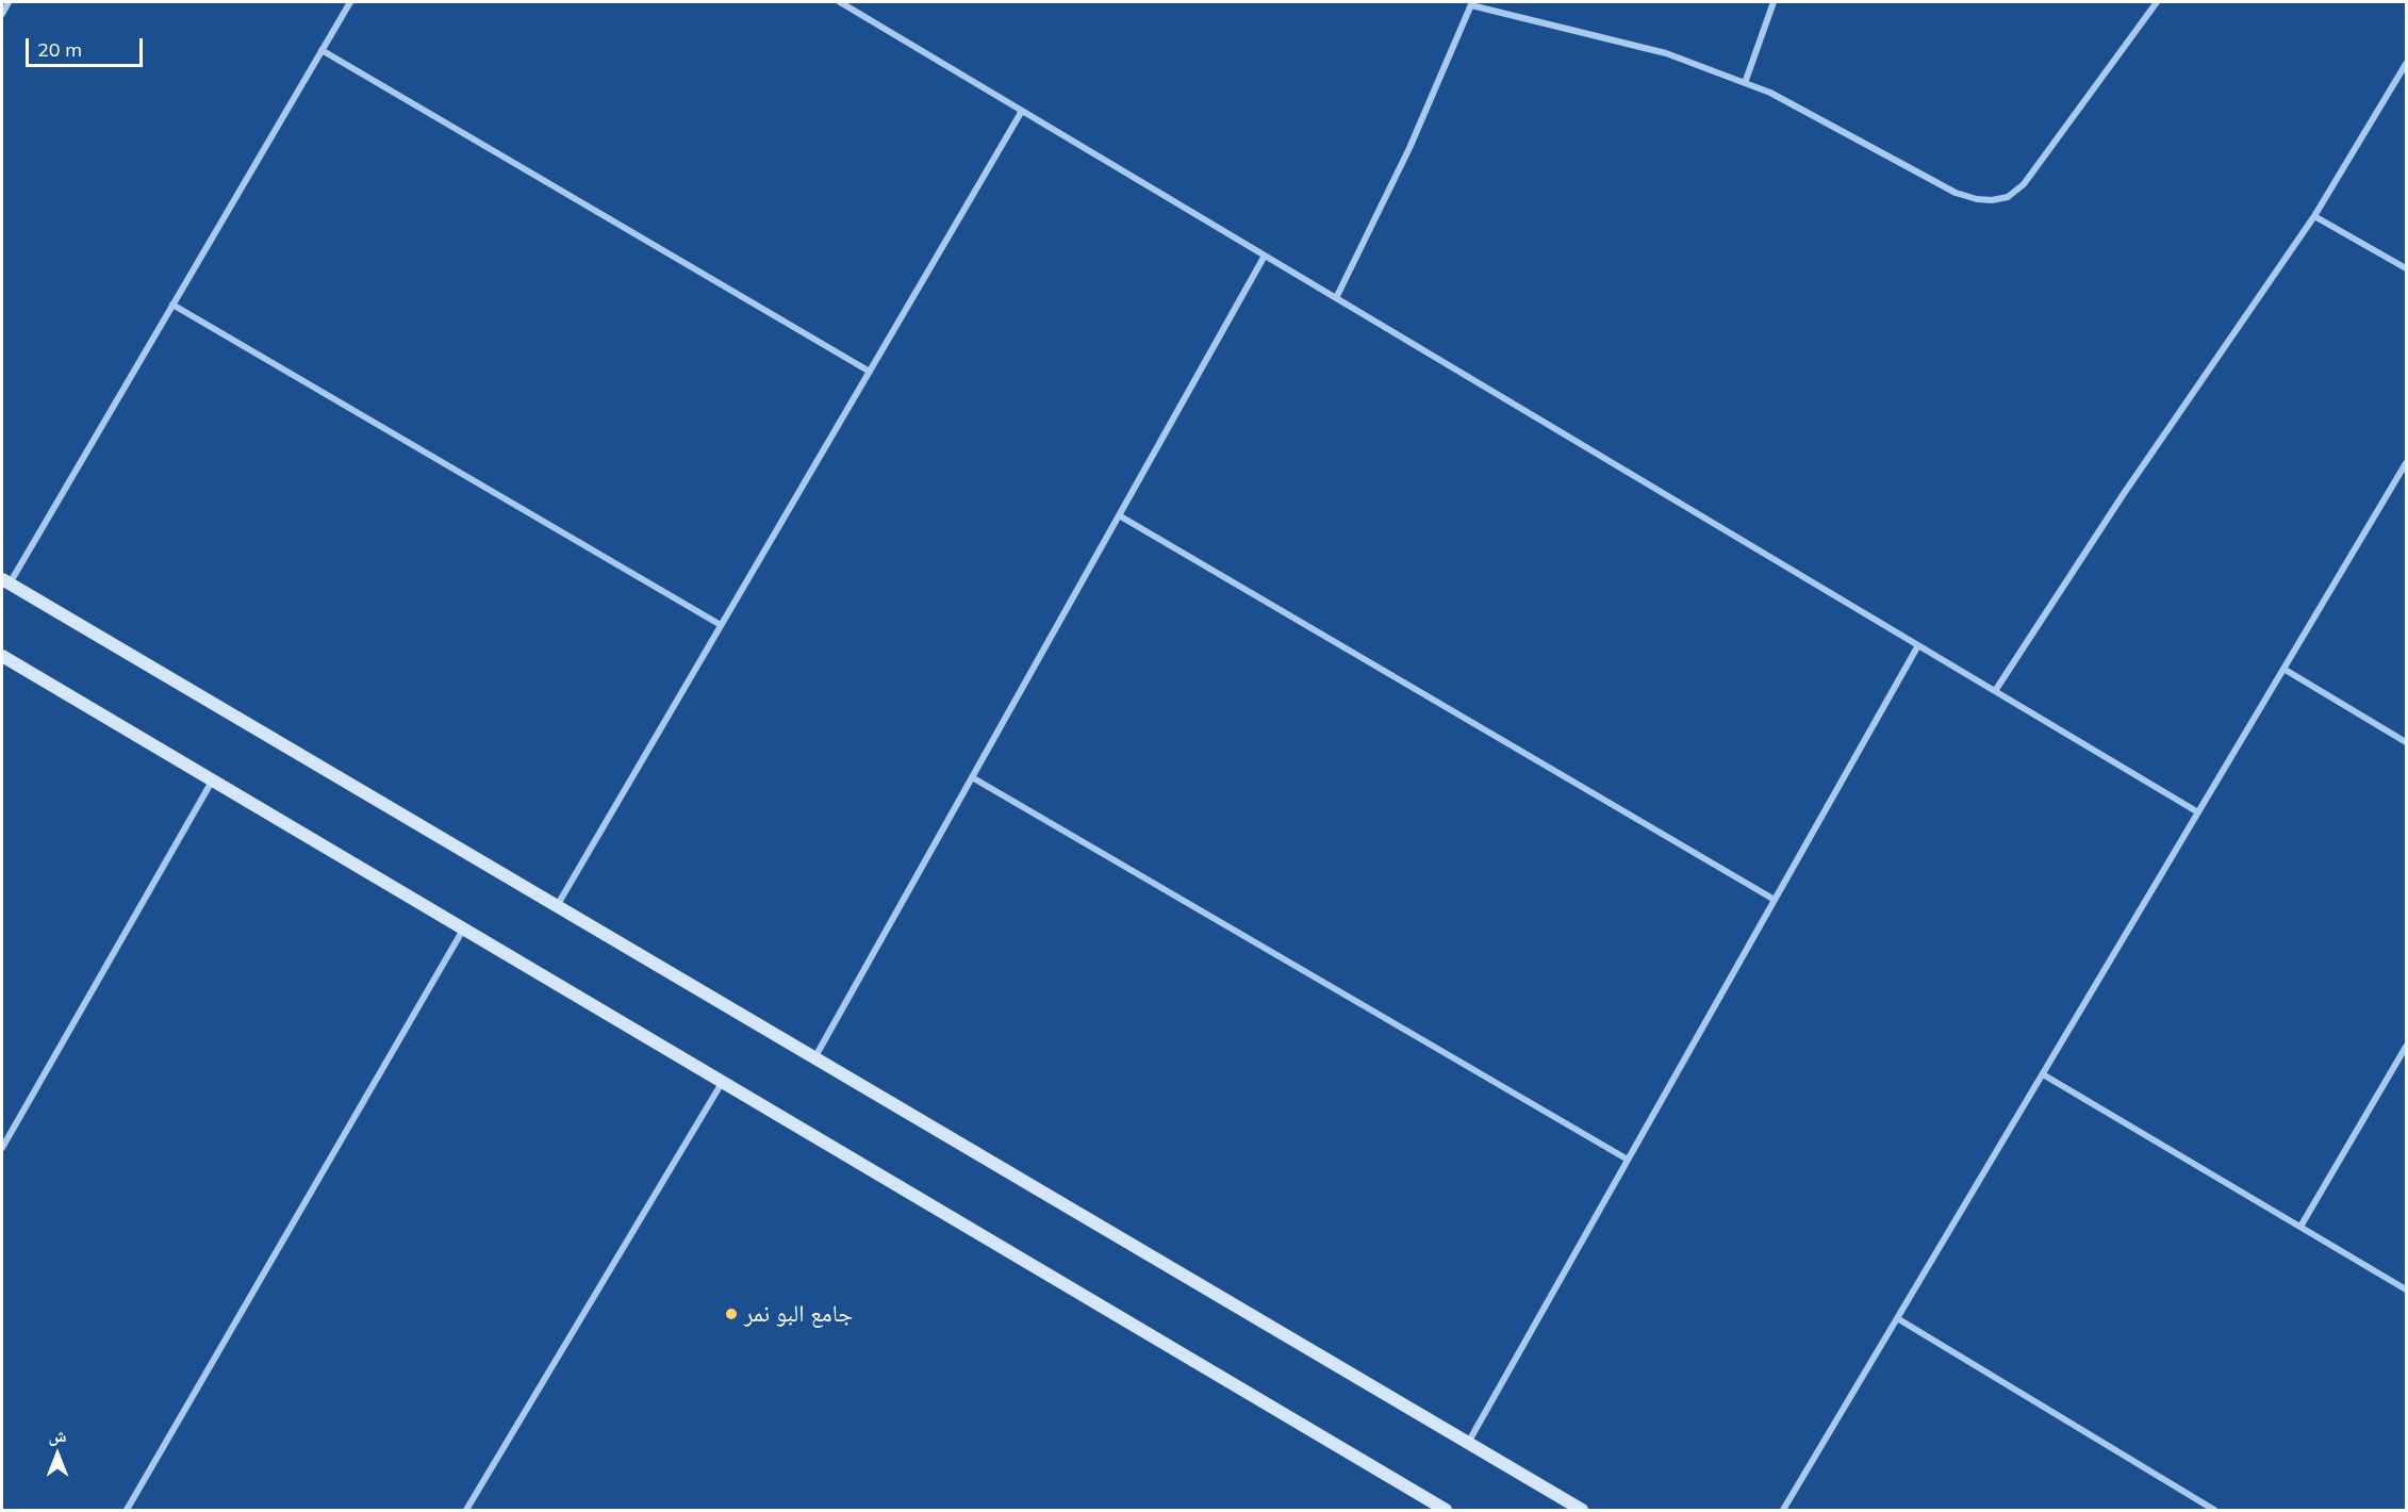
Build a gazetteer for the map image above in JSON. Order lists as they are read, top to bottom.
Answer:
{
  "places": ["جامع البو نمر"],
  "scale_bar": "20 m",
  "north": "top"
}
